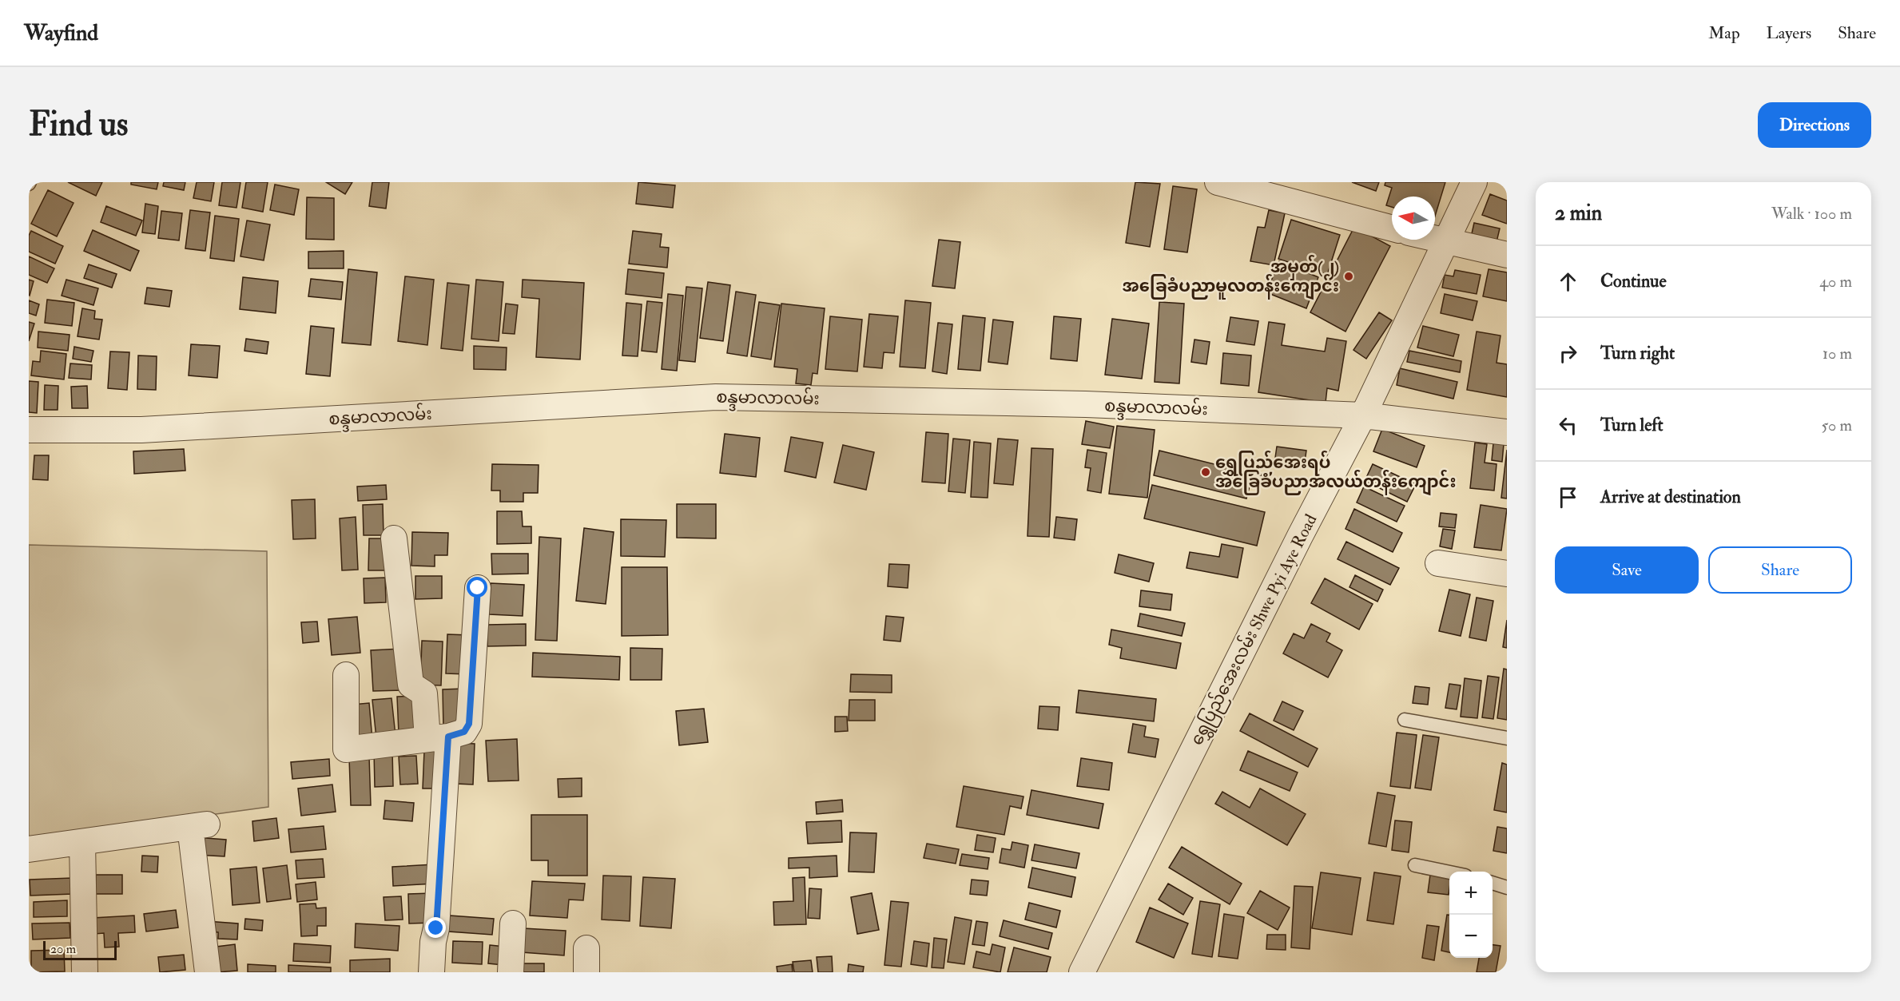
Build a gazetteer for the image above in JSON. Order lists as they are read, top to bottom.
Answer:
{
  "streets": {
    "street": ["စန္ဒမာလာလမ်း", "ရွှေပြည်အေးလမ်း Shwe Pyi Aye Road"]
  },
  "crossings": [
    ["စန္ဒမာလာလမ်း", "ရွှေပြည်အေးလမ်း Shwe Pyi Aye Road"]
  ],
  "places": ["အမှတ်(၂) အခြေခံပညာမူလတန်းကျောင်း", "ရွှေပြည်အေးရပ် အခြေခံပညာအလယ်တန်းကျောင်း"],
  "scale_bar": "20 m",
  "north": "left",
  "page": {
    "header": "Wayfind",
    "nav": ["Map", "Layers", "Share"],
    "buttons": [
      "Directions",
      ["Save", "Share"]
    ],
    "title": "Find us",
    "heading": ["2 min", "Walk · 100 m"],
    "list": [
      ["Continue", "40 m"],
      ["Turn right", "10 m"],
      ["Turn left", "50 m"],
      "Arrive at destination"
    ],
    "map_buttons": ["+", "−"],
    "scale": "20 m"
  }
}
